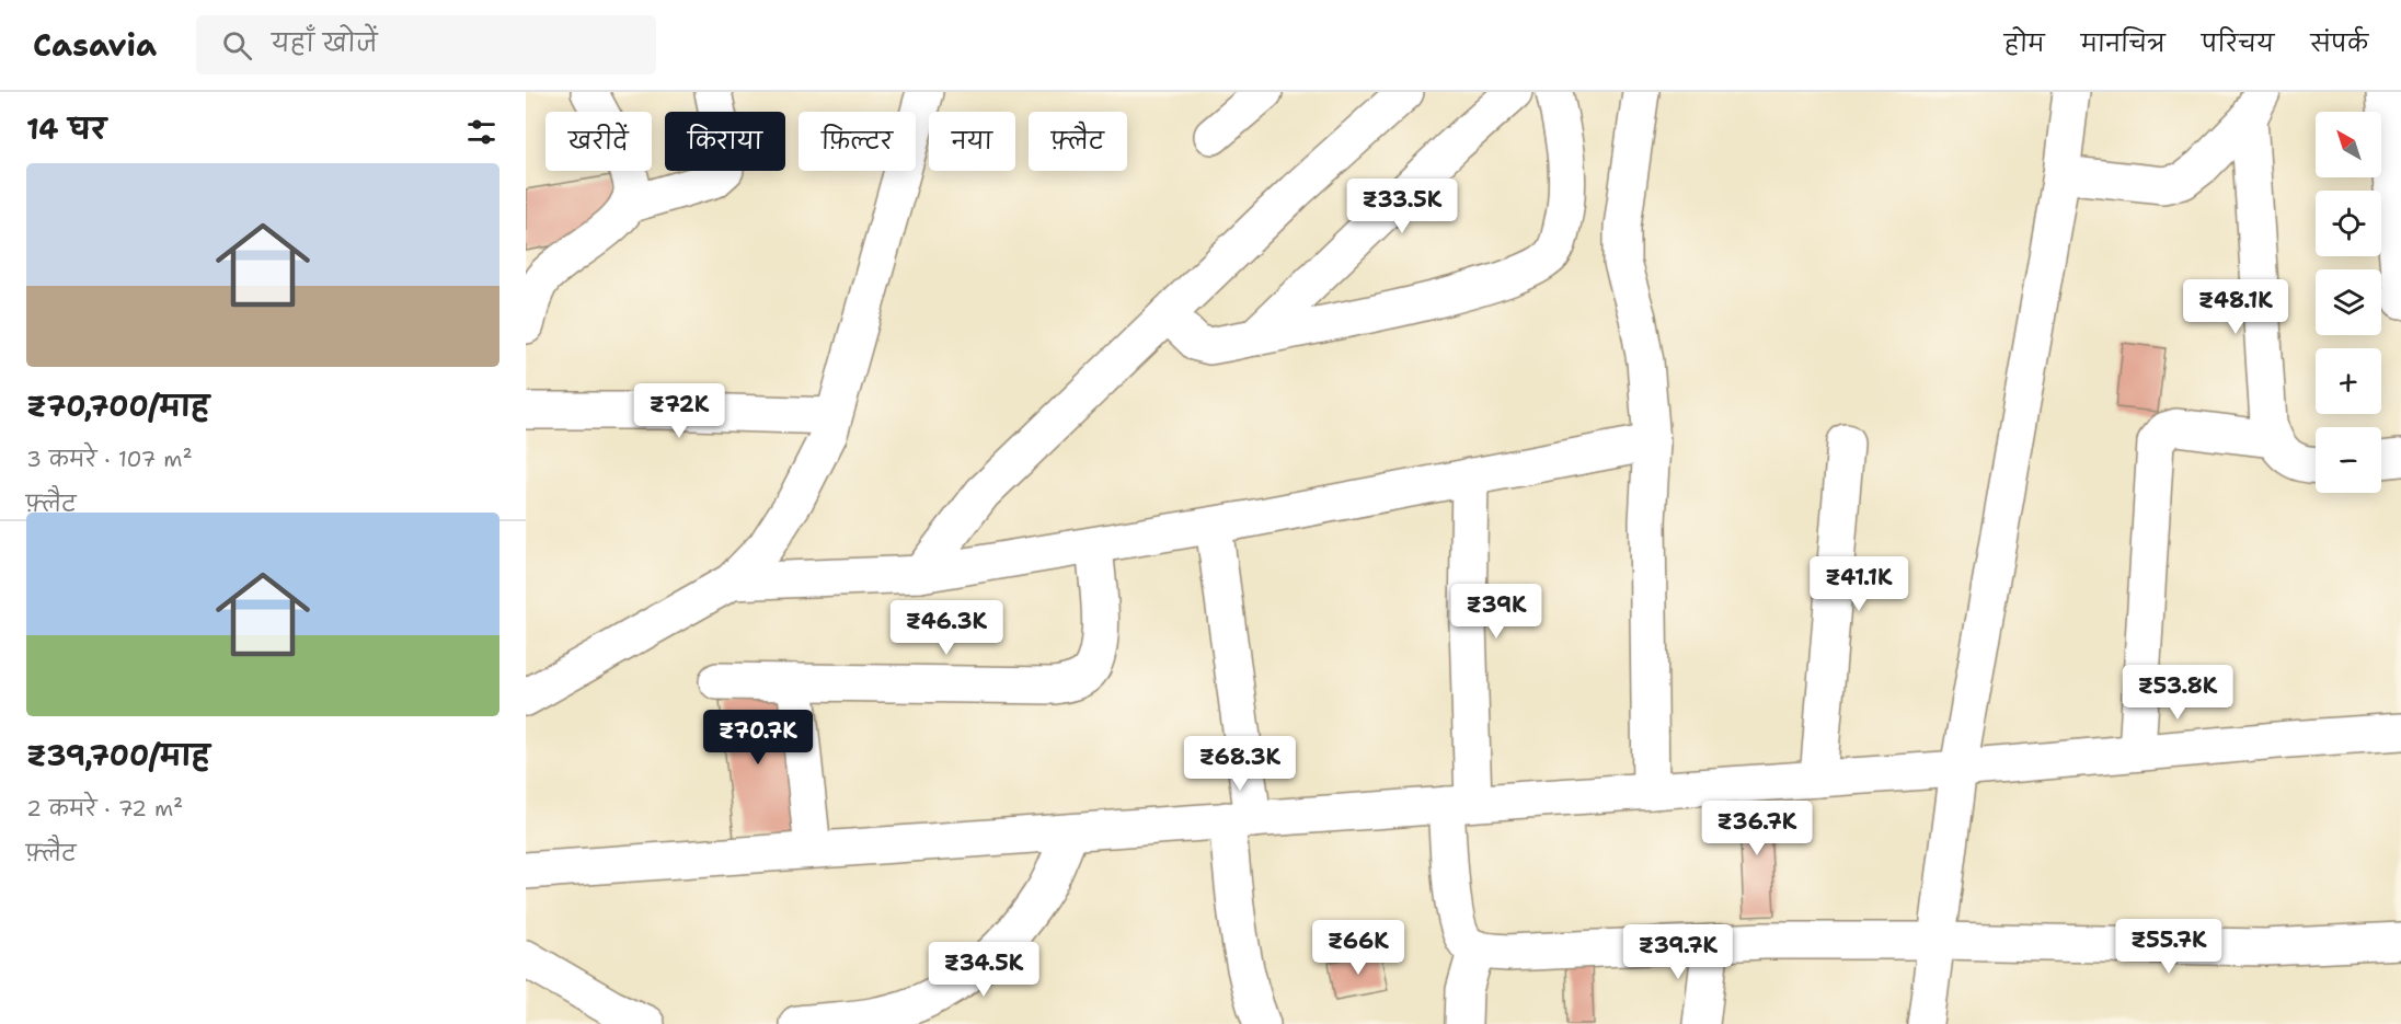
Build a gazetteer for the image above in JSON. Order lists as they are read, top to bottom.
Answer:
{
  "north": "top left",
  "page": {
    "header": "Casavia",
    "search": "यहाँ खोजें",
    "nav": [
      "होम",
      "मानचित्र",
      "परिचय",
      "संपर्क"
    ],
    "heading": "14 घर",
    "map_buttons": ["+", "−"],
    "chip": [
      "खरीदें",
      "किराया",
      "फ़िल्टर",
      "नया",
      "फ़्लैट"
    ],
    "list": [
      {
        "name": "₹70,700/माह",
        "note": "3 कमरे · 107 m² · फ़्लैट"
      },
      {
        "name": "₹39,700/माह",
        "note": "2 कमरे · 72 m² · फ़्लैट"
      }
    ],
    "price": [
      "₹33.5K",
      "₹48.1K",
      "₹72K",
      "₹41.1K",
      "₹39K",
      "₹46.3K",
      "₹53.8K",
      "₹70.7K",
      "₹68.3K",
      "₹36.7K",
      "₹55.7K",
      "₹66K",
      "₹39.7K",
      "₹34.5K"
    ]
  }
}
